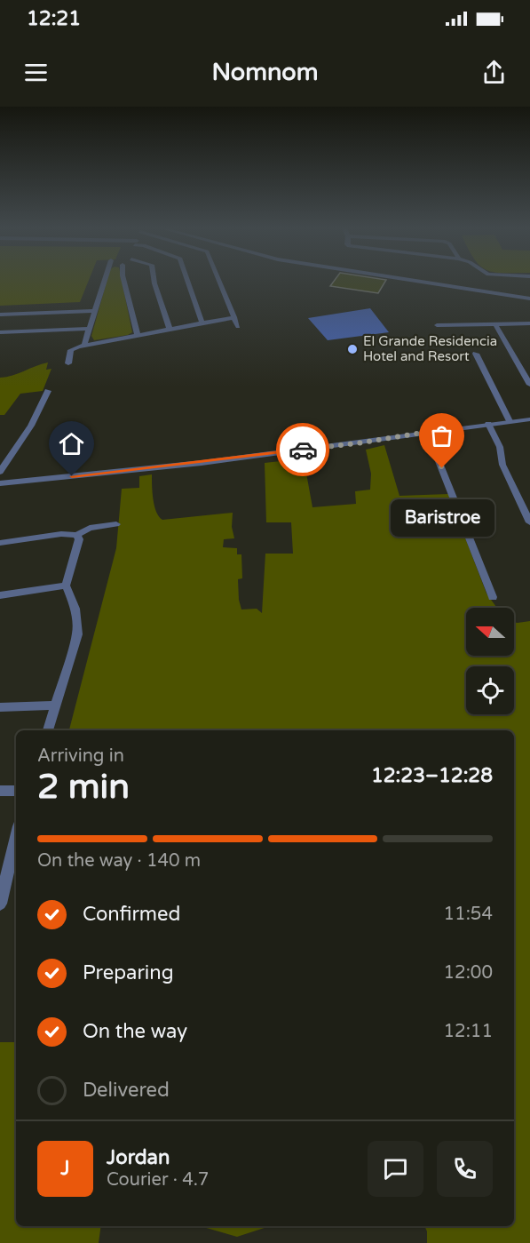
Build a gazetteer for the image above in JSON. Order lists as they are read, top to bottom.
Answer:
{
  "places": ["El Grande Residencia Hotel and Resort", "Baristroe"],
  "north": "left",
  "page": {
    "status": "12:21",
    "header": "Nomnom",
    "bubble": "Baristroe",
    "heading": ["2 min", "Arriving in", "12:23–12:28"],
    "panel": ["Jordan", "Courier · 4.7"],
    "bar": "On the way · 140 m",
    "list": [
      ["Confirmed", "11:54"],
      ["Preparing", "12:00"],
      ["On the way", "12:11"],
      "Delivered"
    ],
    "round": "J"
  }
}
